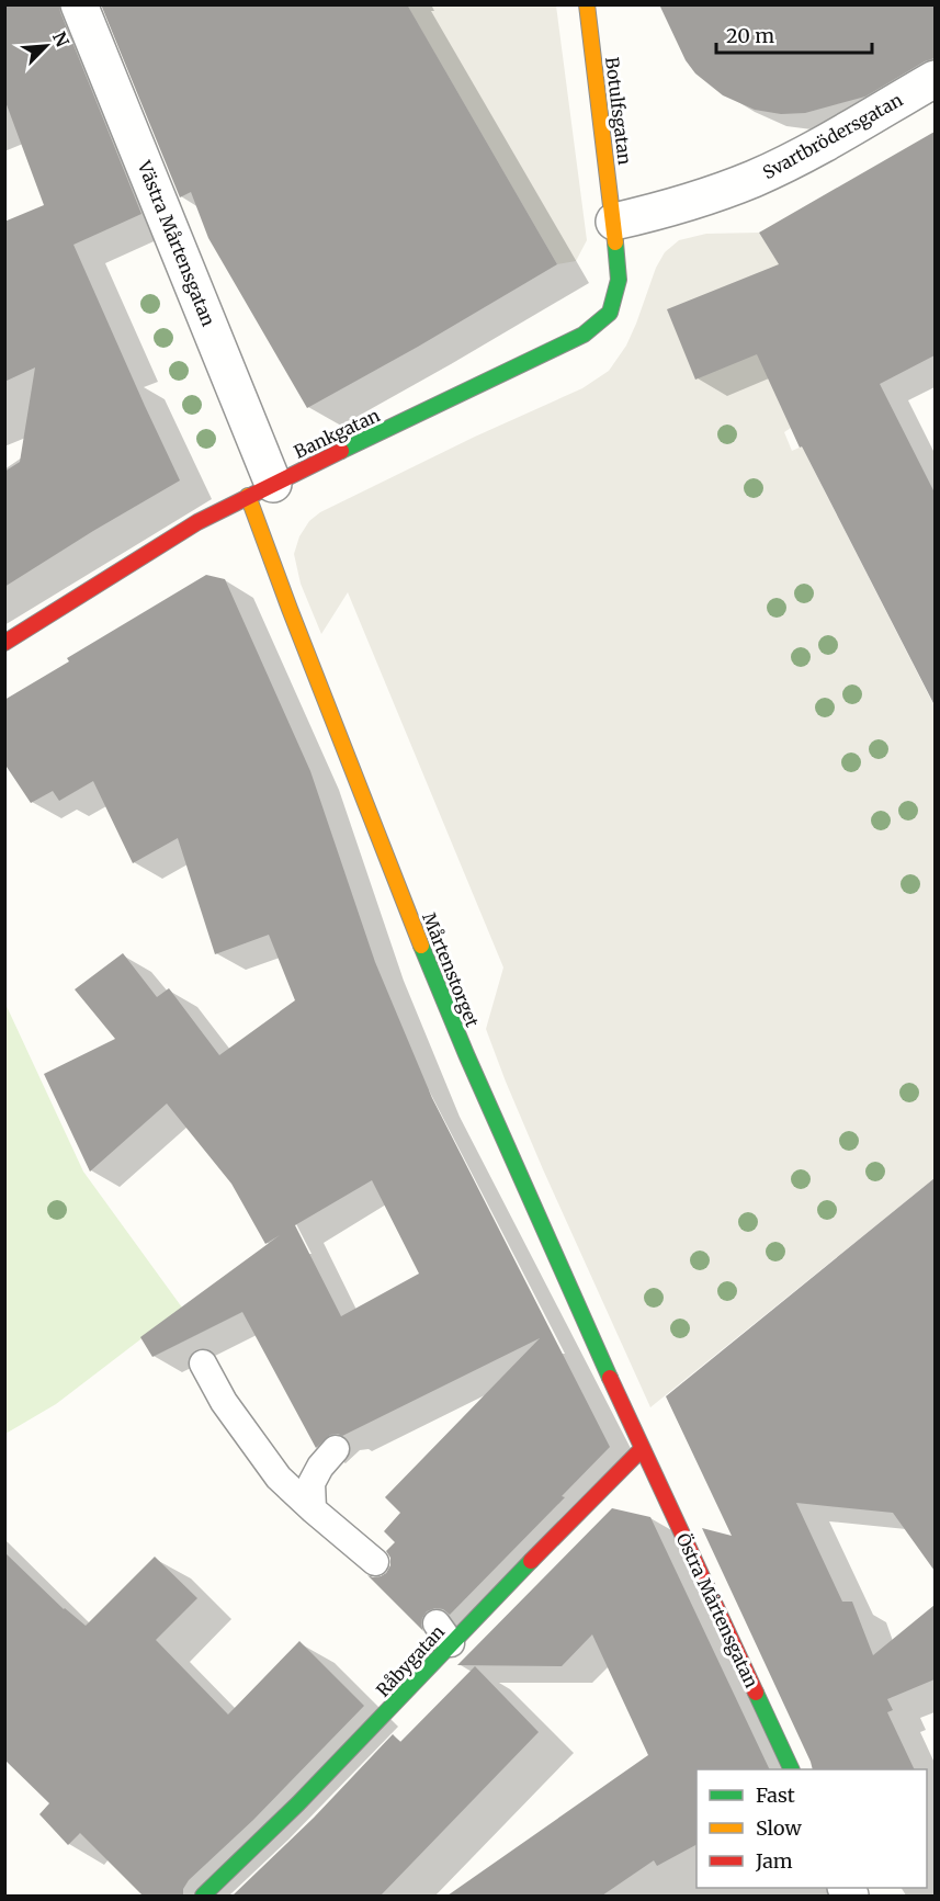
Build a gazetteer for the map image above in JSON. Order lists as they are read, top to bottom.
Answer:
{
  "streets": {
    "street": [
      "Botulfsgatan",
      "Svartbrödersgatan",
      "Västra Mårtensgatan",
      "Bankgatan",
      "Mårtenstorget",
      "Östra Mårtensgatan",
      "Råbygatan"
    ]
  },
  "crossings": [
    ["Botulfsgatan", "Svartbrödersgatan"],
    ["Botulfsgatan", "Bankgatan"],
    ["Svartbrödersgatan", "Bankgatan"],
    ["Västra Mårtensgatan", "Bankgatan"],
    ["Västra Mårtensgatan", "Mårtenstorget"],
    ["Bankgatan", "Mårtenstorget"],
    ["Mårtenstorget", "Östra Mårtensgatan"],
    ["Mårtenstorget", "Råbygatan"],
    ["Östra Mårtensgatan", "Råbygatan"]
  ],
  "legend": ["Fast", "Slow", "Jam"],
  "scale_bar": "20 m",
  "north": "top right"
}
